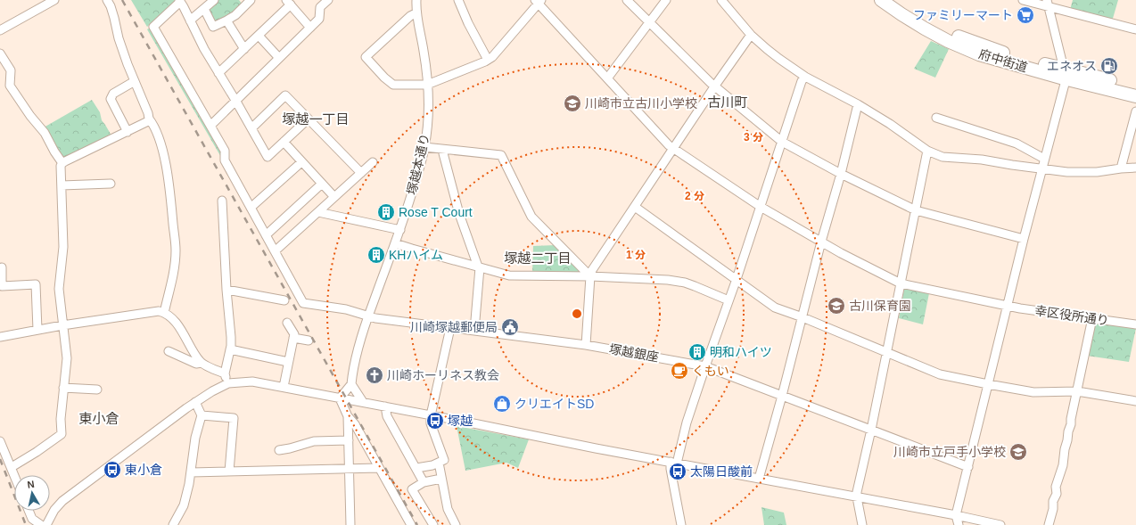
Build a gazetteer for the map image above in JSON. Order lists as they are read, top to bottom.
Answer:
{
  "streets": {
    "highway": ["府中街道"],
    "street": ["塚越本通り", "幸区役所通り", "塚越銀座"]
  },
  "crossings": [
    ["塚越本通り", "塚越銀座"]
  ],
  "districts": [
    "古川町",
    "塚越一丁目",
    "塚越二丁目",
    "東小倉"
  ],
  "places": {
    "supermarket": ["ファミリーマート"],
    "fuel station": ["エネオス"],
    "school or university": ["川崎市立古川小学校", "古川保育園", "川崎市立戸手小学校"],
    "building": ["Rose T Court", "KHハイム", "明和ハイツ"],
    "public building": ["川崎塚越郵便局"],
    "cafe": ["くもい"],
    "church": ["川崎ホーリネス教会"],
    "shop": ["クリエイトSD"],
    "bus stop": ["塚越", "東小倉", "太陽日酸前"]
  },
  "north": "top",
  "rings": ["3 分", "2 分", "1 分"]
}
